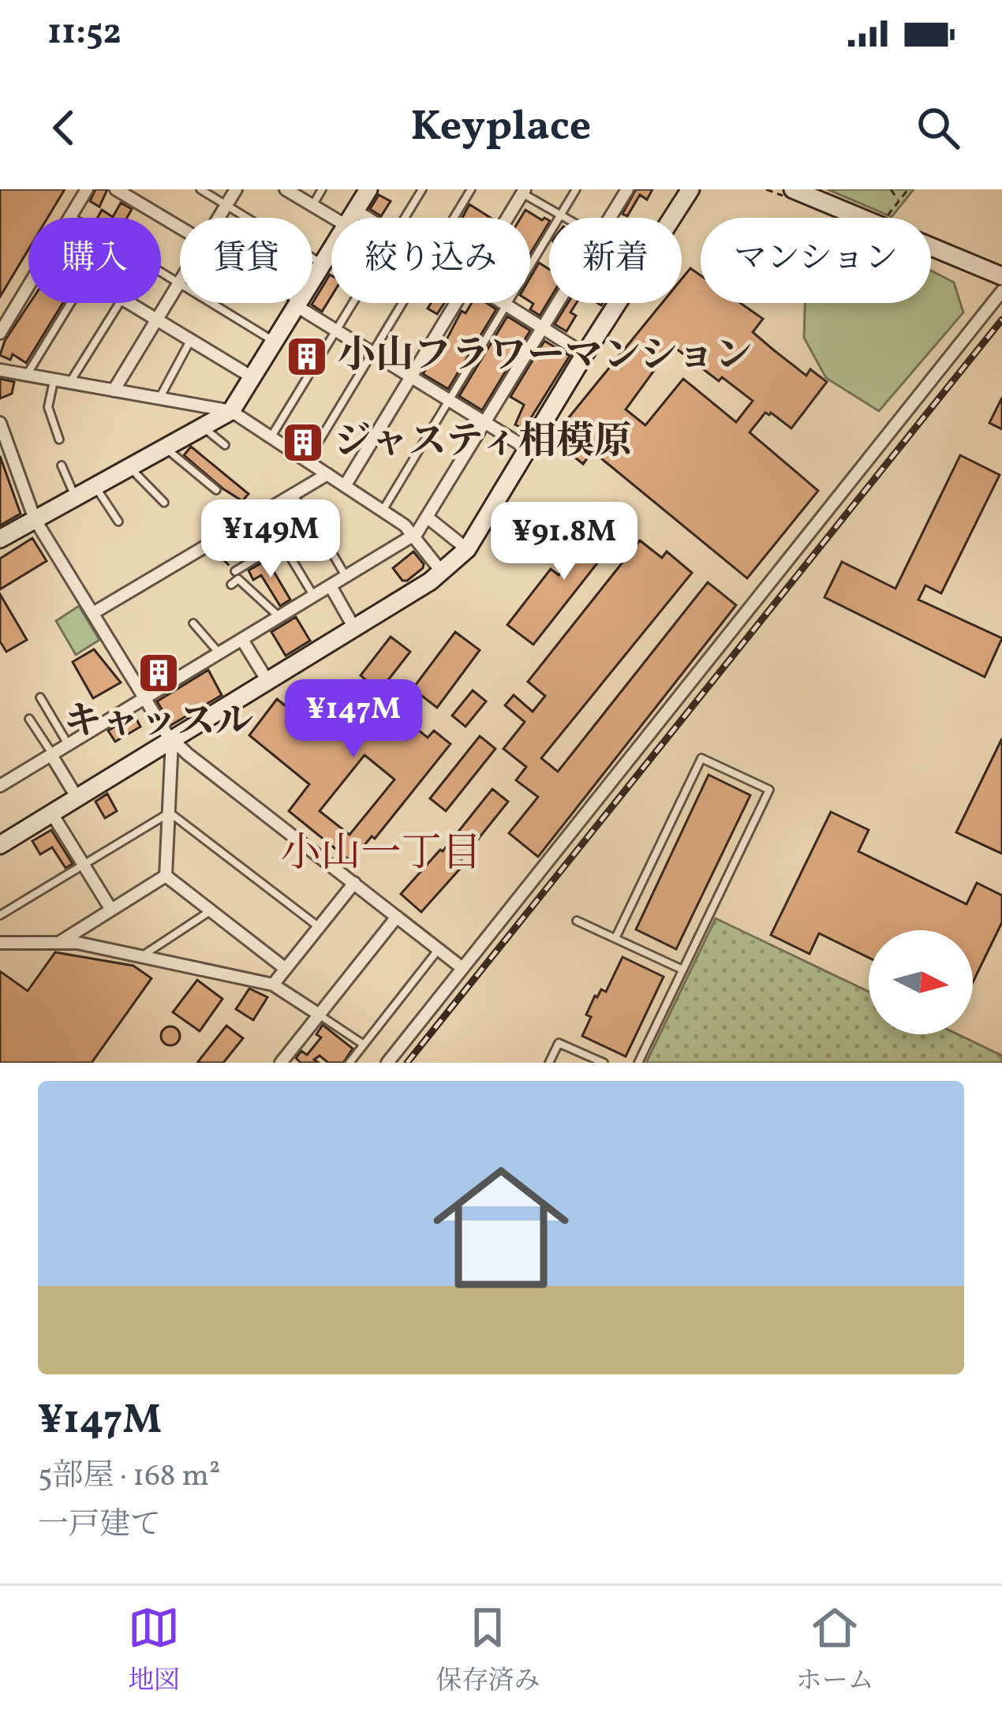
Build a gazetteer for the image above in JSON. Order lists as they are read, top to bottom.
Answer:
{
  "districts": ["小山一丁目"],
  "places": {
    "building": ["小山フラワーマンション", "ジャスティ相模原", "キャッスル"]
  },
  "north": "right",
  "page": {
    "status": "11:52",
    "header": "Keyplace",
    "chip": [
      "購入",
      "賃貸",
      "絞り込み",
      "新着",
      "マンション"
    ],
    "price": ["¥149M", "¥91.8M", "¥147M"],
    "list": [
      {
        "name": "¥147M",
        "note": "5部屋 · 168 m² · 一戸建て"
      }
    ],
    "tabs": ["地図", "保存済み", "ホーム"]
  }
}
